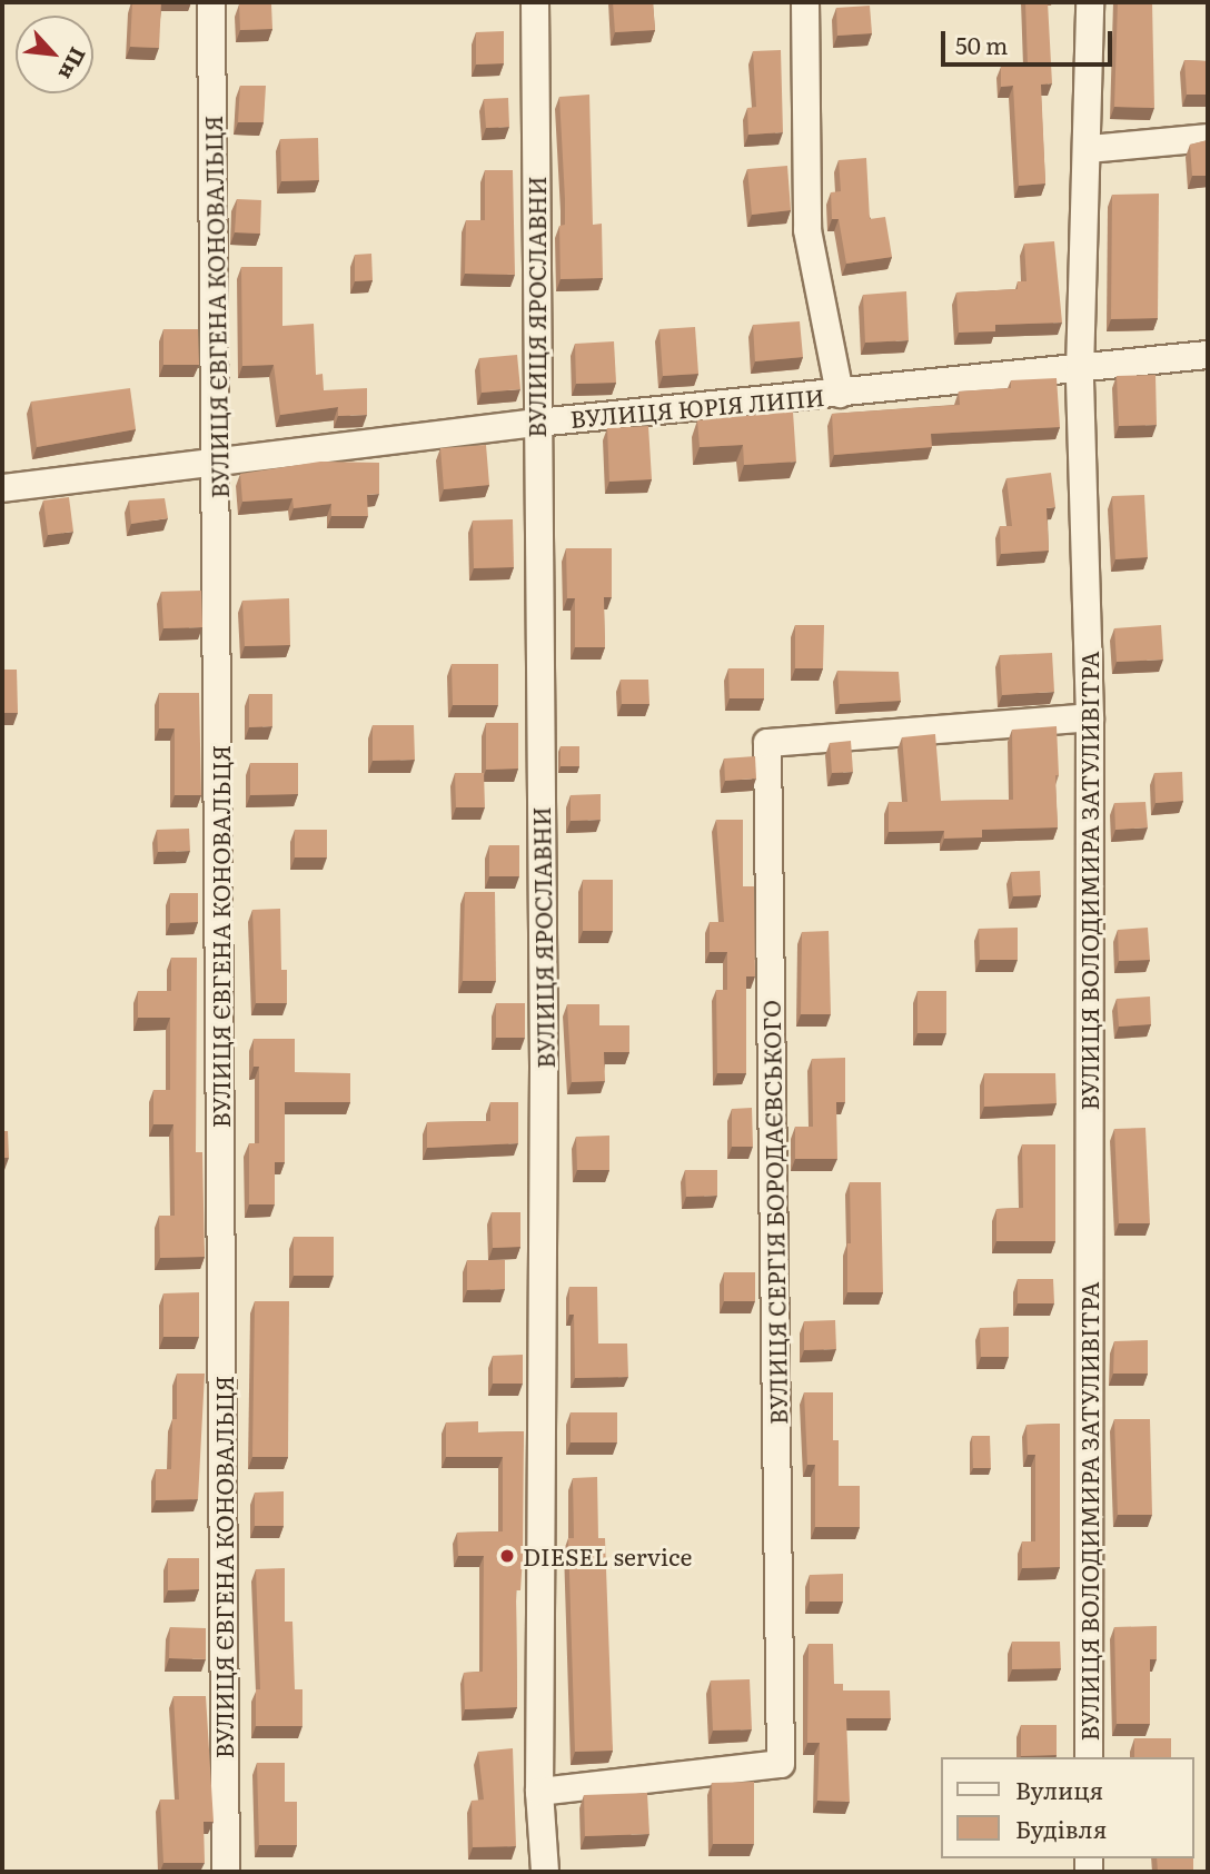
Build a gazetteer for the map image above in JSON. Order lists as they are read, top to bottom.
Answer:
{
  "streets": {
    "street": [
      "ВУЛИЦЯ ЄВГЕНА КОНОВАЛЬЦЯ",
      "ВУЛИЦЯ ЯРОСЛАВНИ",
      "ВУЛИЦЯ ЮРІЯ ЛИПИ",
      "ВУЛИЦЯ ВОЛОДИМИРА ЗАТУЛИВІТРА",
      "ВУЛИЦЯ СЕРГІЯ БОРОДАЄВСЬКОГО"
    ]
  },
  "crossings": [
    ["ВУЛИЦЯ ЄВГЕНА КОНОВАЛЬЦЯ", "ВУЛИЦЯ ЮРІЯ ЛИПИ"],
    ["ВУЛИЦЯ ЯРОСЛАВНИ", "ВУЛИЦЯ ЮРІЯ ЛИПИ"],
    ["ВУЛИЦЯ ЯРОСЛАВНИ", "ВУЛИЦЯ СЕРГІЯ БОРОДАЄВСЬКОГО"],
    ["ВУЛИЦЯ ЮРІЯ ЛИПИ", "ВУЛИЦЯ ВОЛОДИМИРА ЗАТУЛИВІТРА"],
    ["ВУЛИЦЯ ВОЛОДИМИРА ЗАТУЛИВІТРА", "ВУЛИЦЯ СЕРГІЯ БОРОДАЄВСЬКОГО"]
  ],
  "places": ["DIESEL service"],
  "legend": ["Вулиця", "Будівля"],
  "scale_bar": "50 m",
  "north": "bottom right"
}
